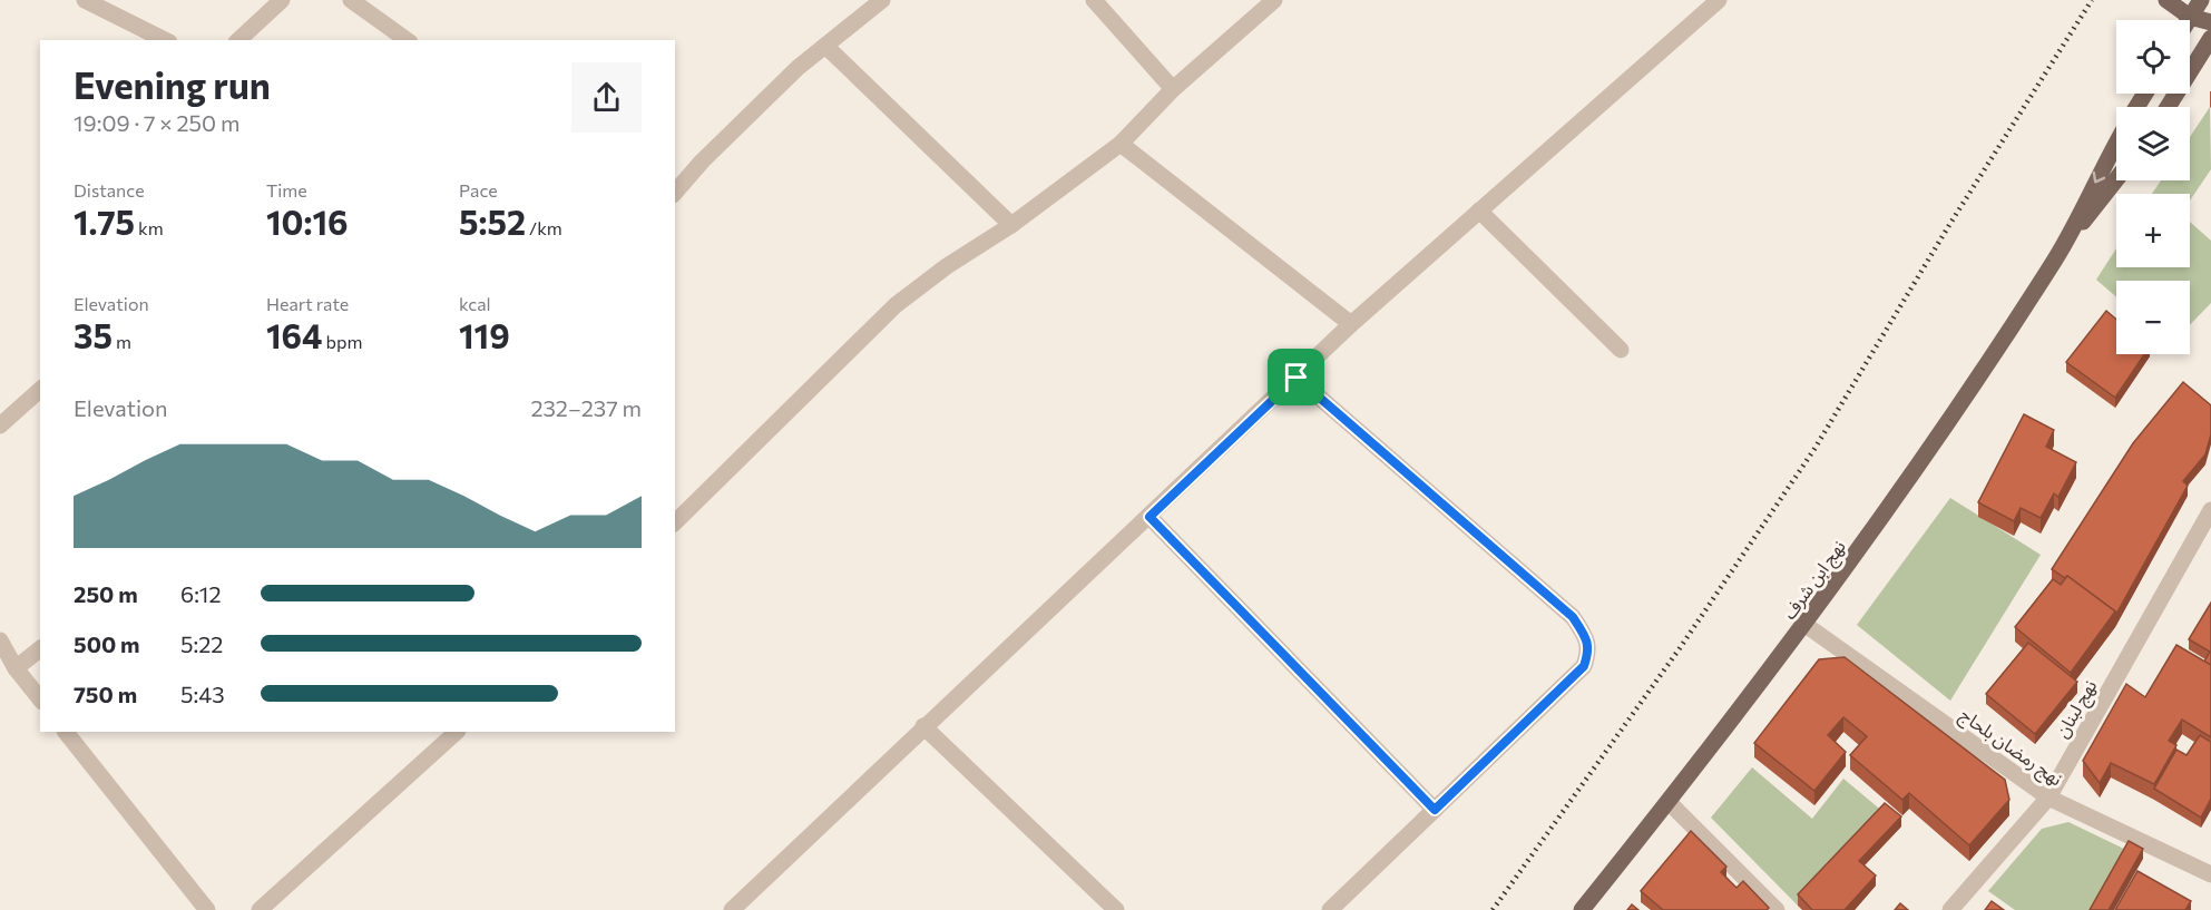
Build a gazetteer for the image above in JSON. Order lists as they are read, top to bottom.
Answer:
{
  "streets": {
    "main road": ["نهج ابن شرف"],
    "street": ["نهج لبنان", "نهج رمضان بلحاج"]
  },
  "crossings": [
    ["نهج ابن شرف", "نهج رمضان بلحاج"],
    ["نهج لبنان", "نهج رمضان بلحاج"]
  ],
  "page": {
    "map_buttons": ["+", "−"],
    "heading": ["Evening run", "19:09 · 7 × 250 m"],
    "stats": [
      ["Distance", "1.75 km"],
      ["Time", "10:16"],
      ["Pace", "5:52 /km"],
      ["Elevation", "35 m"],
      ["Heart rate", "164 bpm"],
      ["kcal", "119"]
    ],
    "chart": ["Elevation", "232–237 m"],
    "list": [
      {
        "name": "250 m",
        "note": "6:12"
      },
      {
        "name": "500 m",
        "note": "5:22"
      },
      {
        "name": "750 m",
        "note": "5:43"
      }
    ]
  }
}
